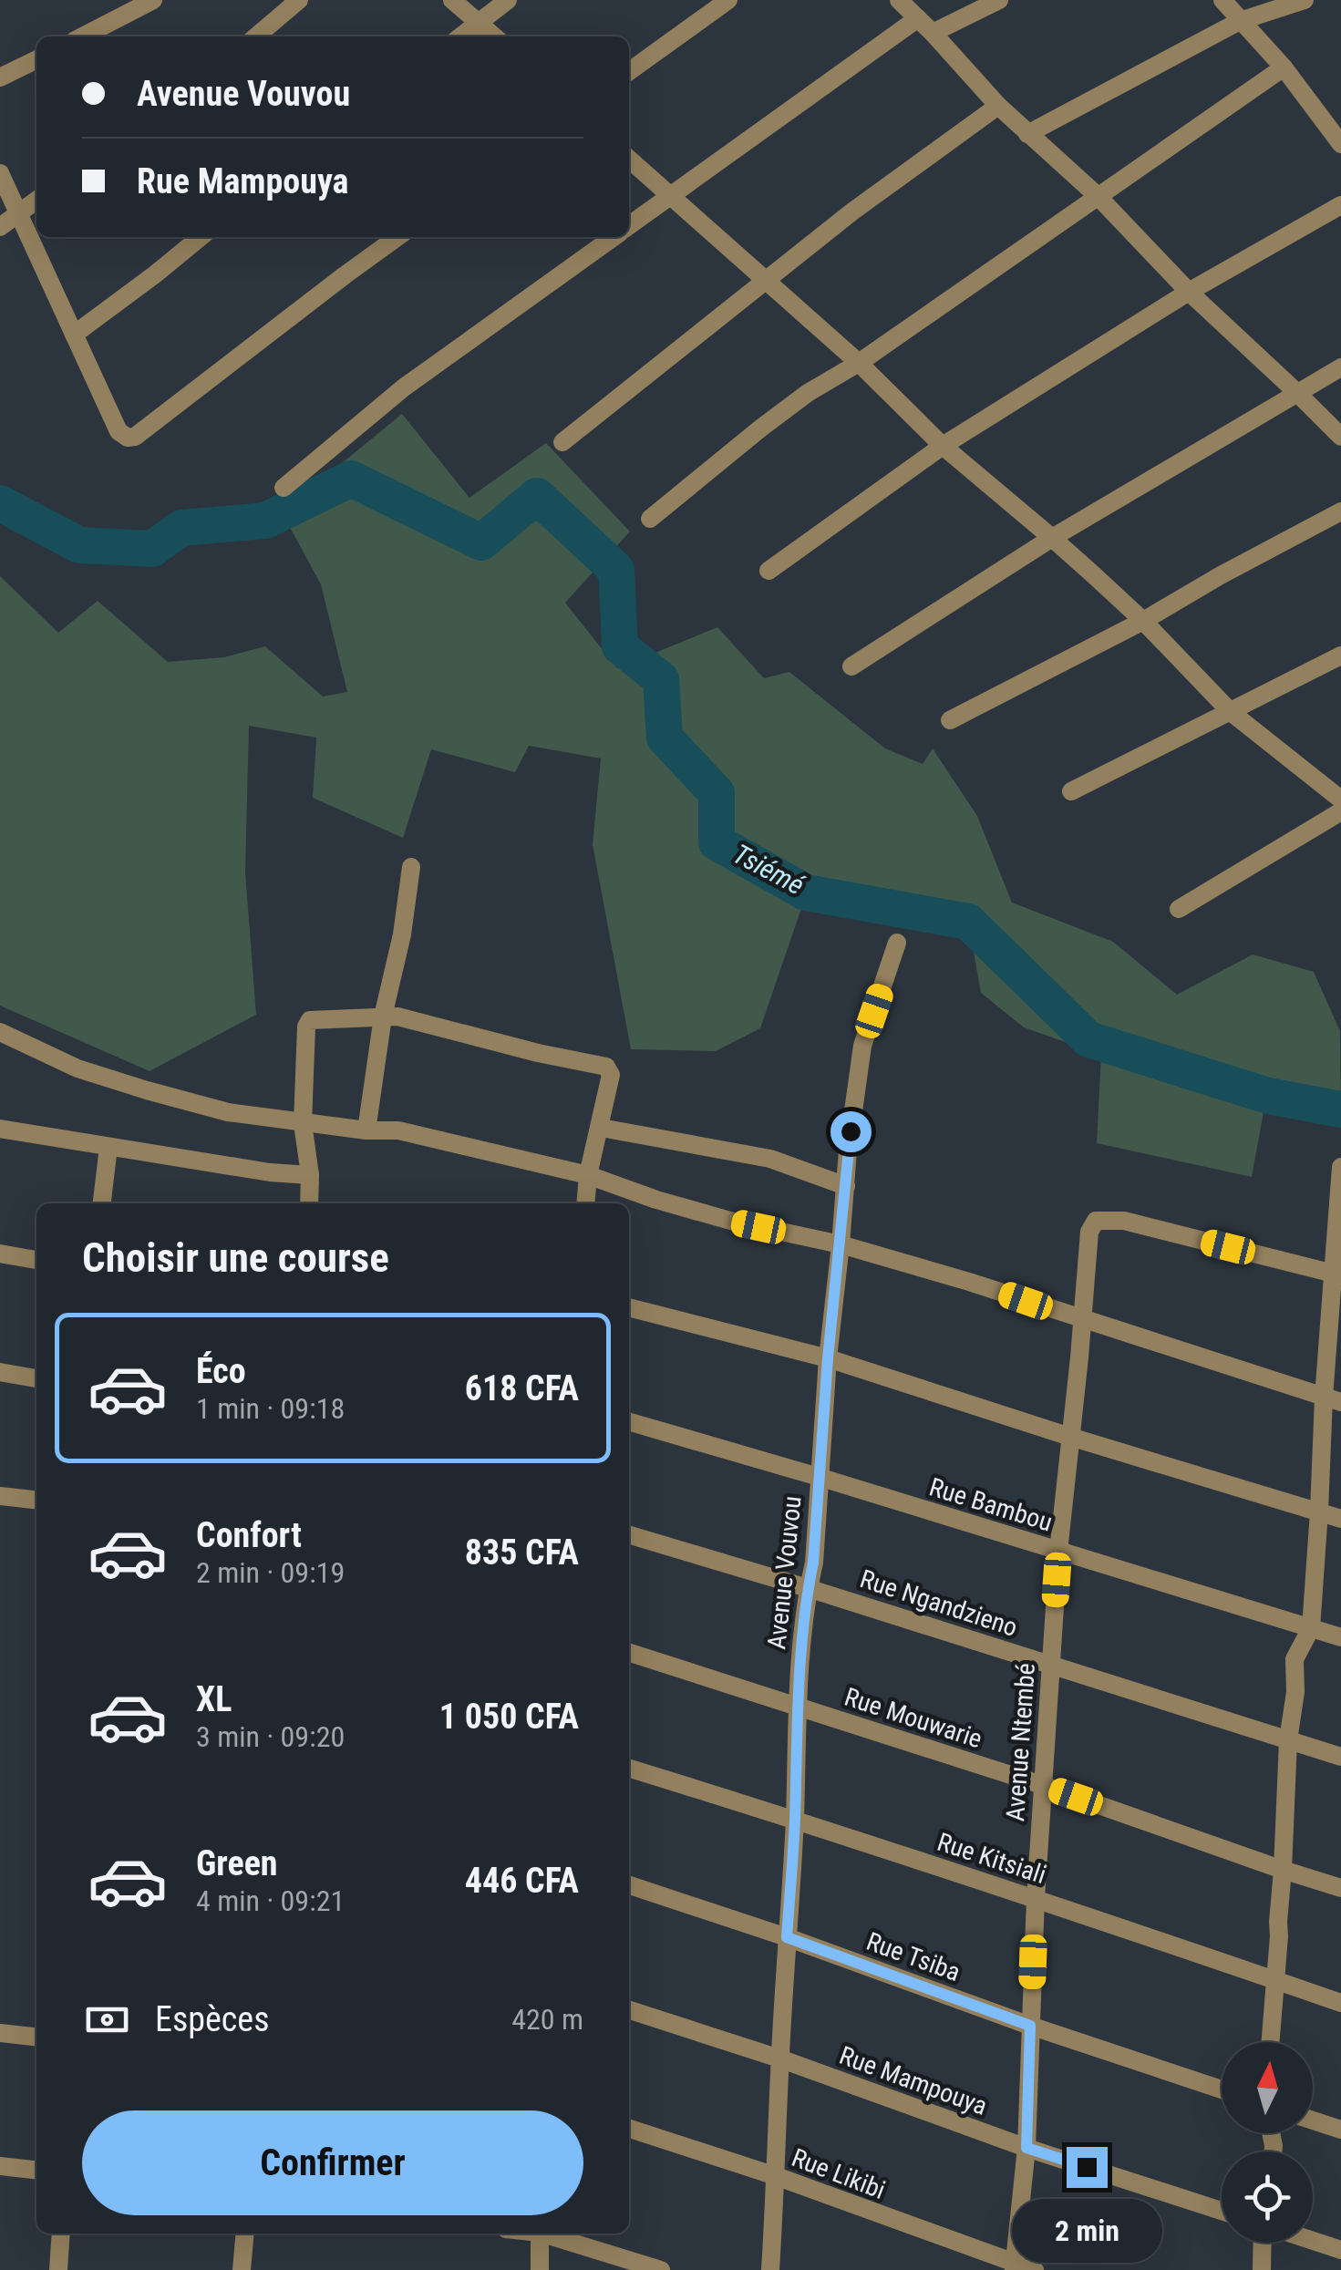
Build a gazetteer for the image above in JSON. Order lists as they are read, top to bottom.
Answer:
{
  "streets": {
    "street": [
      "Rue Bambou",
      "Avenue Vouvou",
      "Rue Ngandzieno",
      "Rue Mouwarie",
      "Avenue Ntembé",
      "Rue Kitsiali",
      "Rue Tsiba",
      "Rue Mampouya",
      "Rue Likibi"
    ]
  },
  "crossings": [
    ["Rue Bambou", "Avenue Vouvou"],
    ["Rue Bambou", "Avenue Ntembé"],
    ["Avenue Vouvou", "Rue Ngandzieno"],
    ["Avenue Vouvou", "Rue Mouwarie"],
    ["Avenue Vouvou", "Rue Kitsiali"],
    ["Avenue Vouvou", "Rue Tsiba"],
    ["Avenue Vouvou", "Rue Mampouya"],
    ["Avenue Vouvou", "Rue Likibi"],
    ["Rue Ngandzieno", "Avenue Ntembé"],
    ["Rue Mouwarie", "Avenue Ntembé"],
    ["Avenue Ntembé", "Rue Kitsiali"],
    ["Avenue Ntembé", "Rue Tsiba"],
    ["Avenue Ntembé", "Rue Mampouya"],
    ["Avenue Ntembé", "Rue Likibi"]
  ],
  "water": ["Tsiémé"],
  "north": "top",
  "page": {
    "banner": ["Avenue Vouvou", "Rue Mampouya"],
    "heading": "Choisir une course",
    "list": [
      {
        "name": "Éco",
        "note": "1 min · 09:18",
        "value": "618 CFA"
      },
      {
        "name": "Confort",
        "note": "2 min · 09:19",
        "value": "835 CFA"
      },
      {
        "name": "XL",
        "note": "3 min · 09:20",
        "value": "1 050 CFA"
      },
      {
        "name": "Green",
        "note": "4 min · 09:21",
        "value": "446 CFA"
      }
    ],
    "pay": ["Espèces", "420 m"],
    "buttons": "Confirmer",
    "bubble": "2 min"
  }
}
